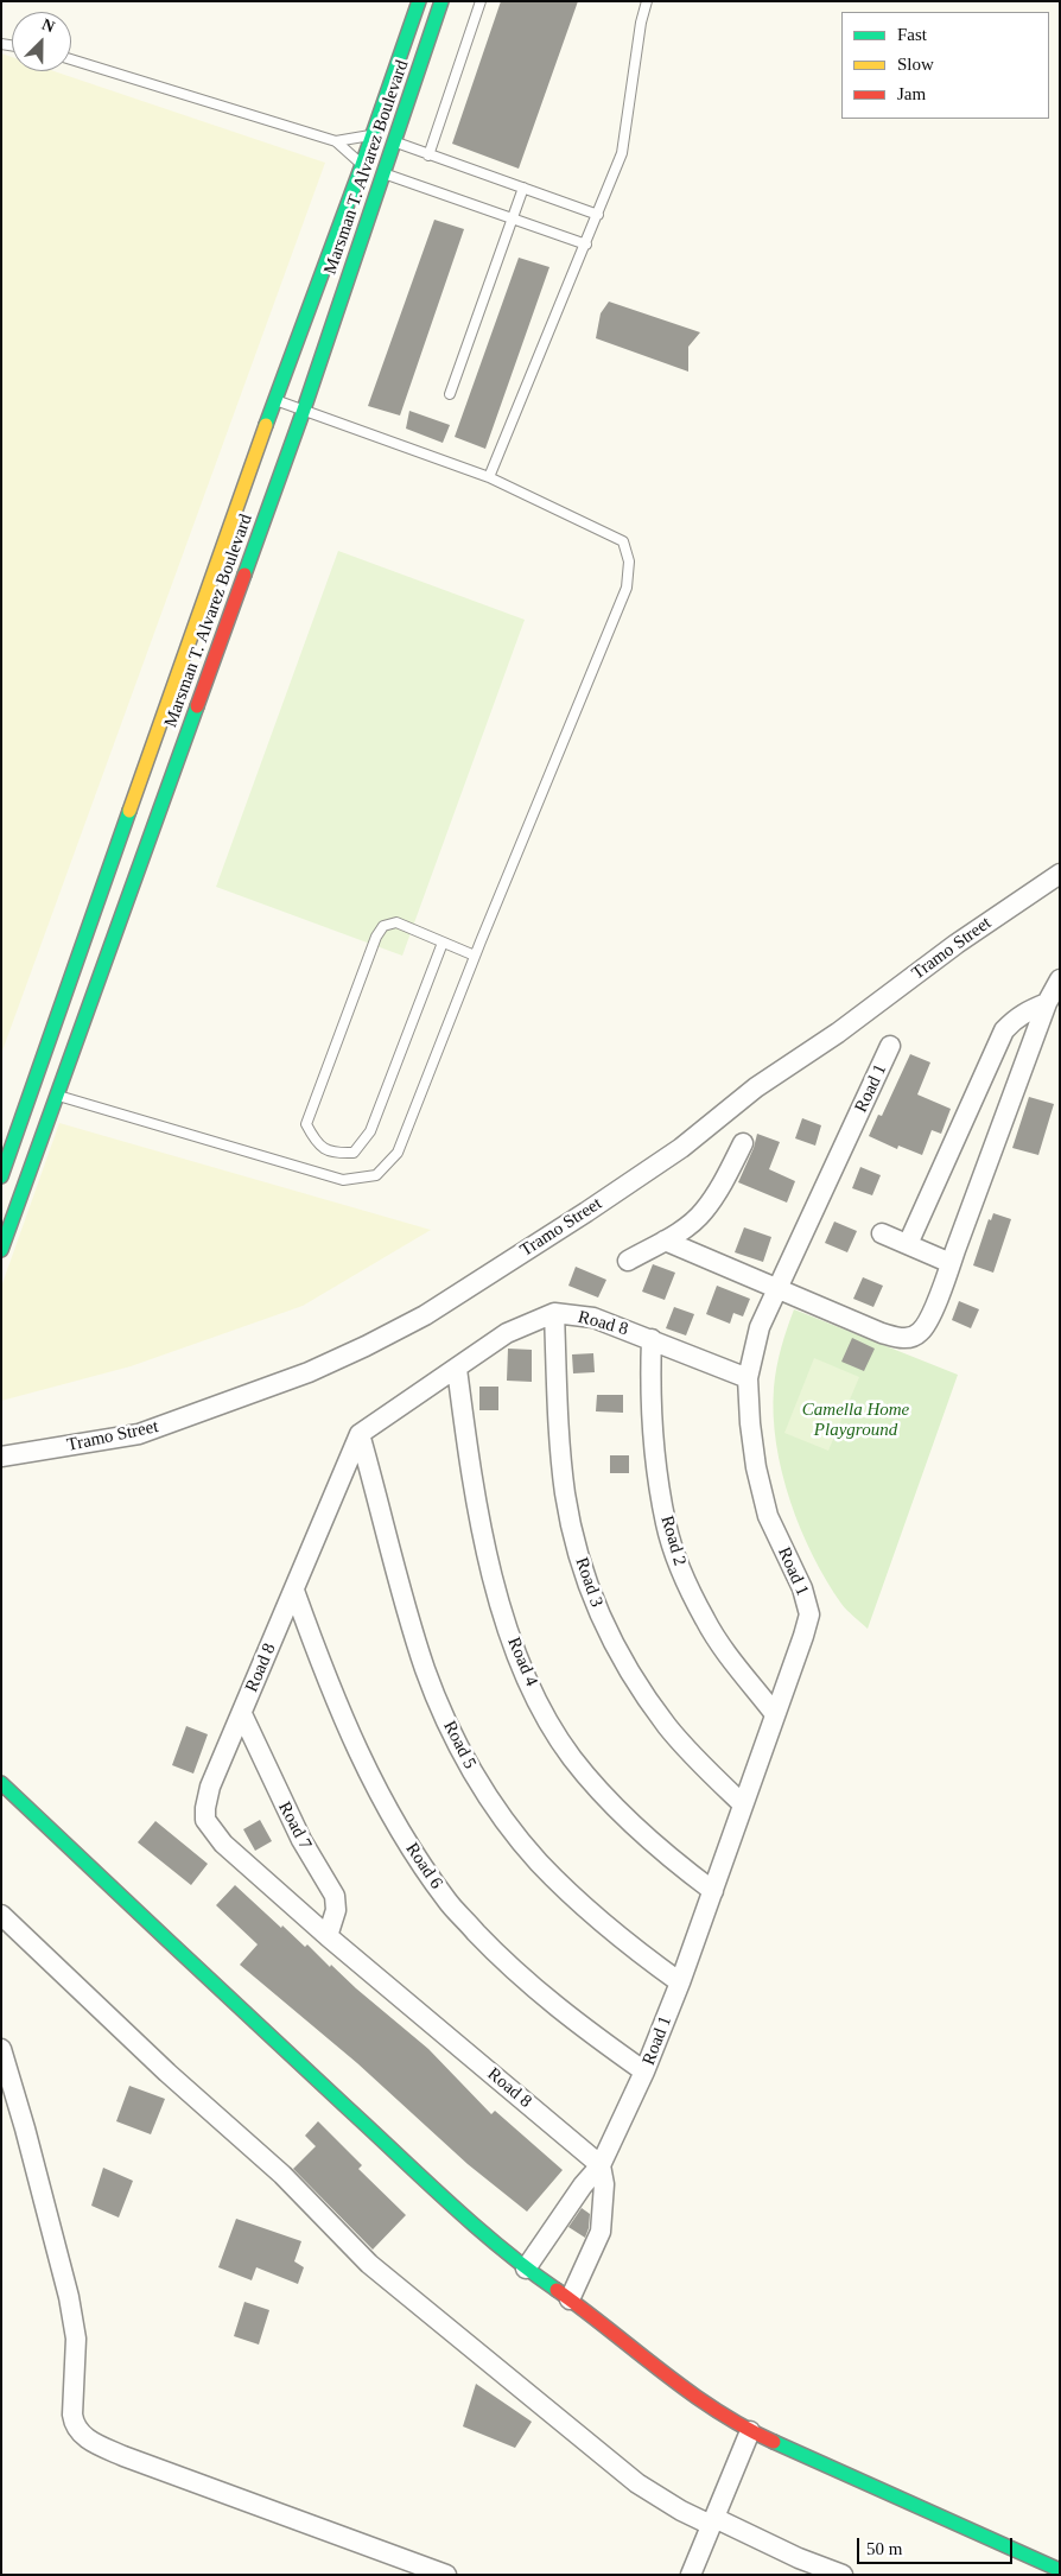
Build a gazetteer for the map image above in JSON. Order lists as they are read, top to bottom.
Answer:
{
  "streets": {
    "street": [
      "Marsman T. Alvarez Boulevard",
      "Tramo Street",
      "Road 1",
      "Road 8",
      "Road 2",
      "Road 3",
      "Road 4",
      "Road 5",
      "Road 7",
      "Road 6"
    ]
  },
  "crossings": [
    ["Road 1", "Road 8"],
    ["Road 1", "Road 2"],
    ["Road 1", "Road 3"],
    ["Road 1", "Road 4"],
    ["Road 1", "Road 5"],
    ["Road 1", "Road 6"],
    ["Road 8", "Road 2"],
    ["Road 8", "Road 3"],
    ["Road 8", "Road 4"],
    ["Road 8", "Road 5"],
    ["Road 8", "Road 7"],
    ["Road 8", "Road 6"]
  ],
  "parks": ["Camella Home Playground"],
  "legend": ["Fast", "Slow", "Jam"],
  "scale_bar": "50 m",
  "north": "top right"
}
